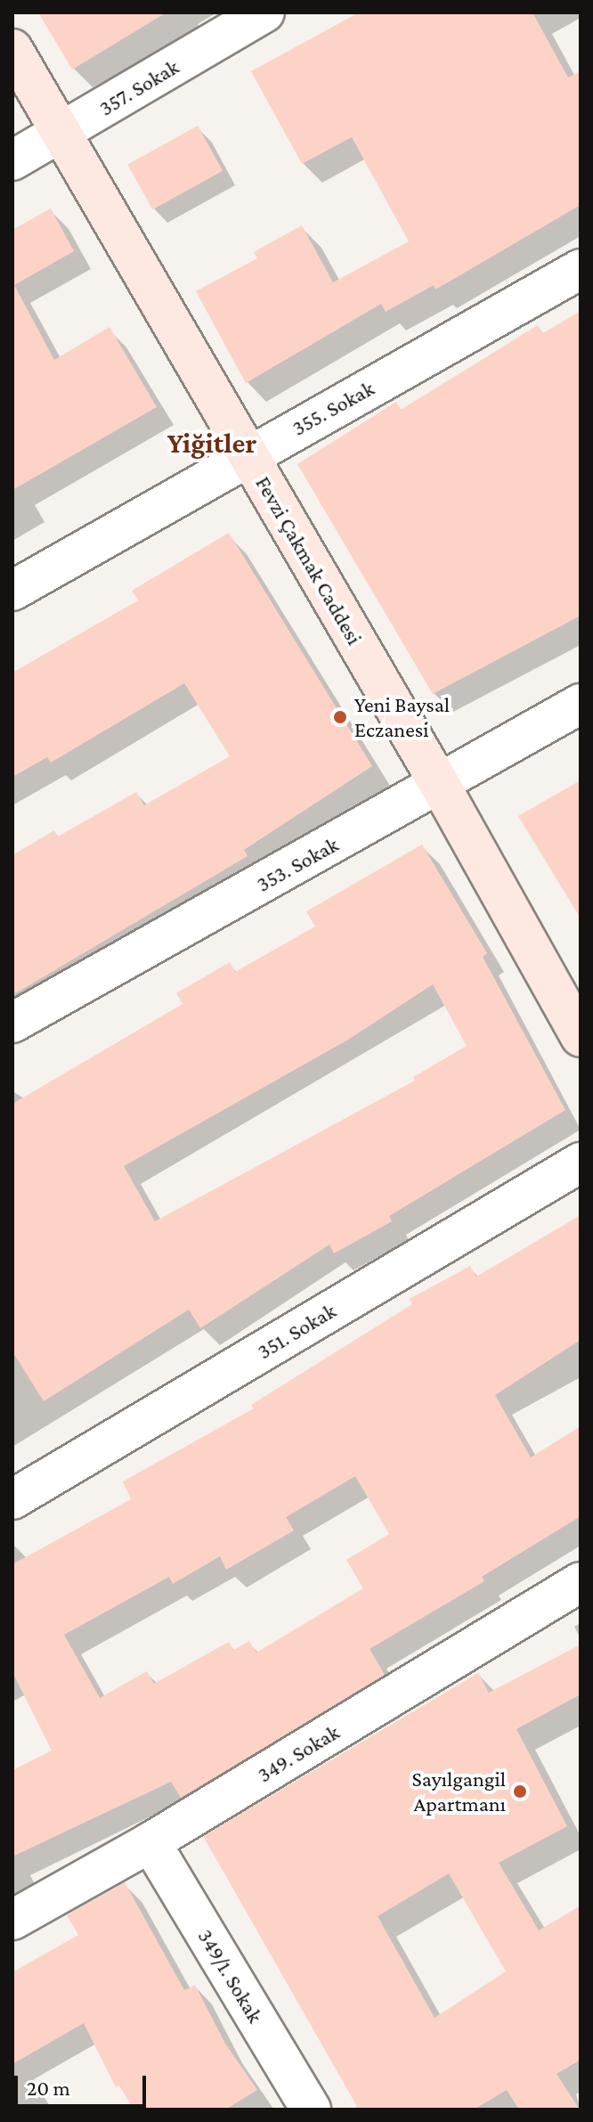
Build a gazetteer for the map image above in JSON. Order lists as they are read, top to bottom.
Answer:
{
  "streets": {
    "main road": ["Fevzi Çakmak Caddesi"],
    "street": [
      "357. Sokak",
      "355. Sokak",
      "353. Sokak",
      "351. Sokak",
      "349. Sokak",
      "349/1. Sokak"
    ]
  },
  "crossings": [
    ["357. Sokak", "Fevzi Çakmak Caddesi"],
    ["355. Sokak", "Fevzi Çakmak Caddesi"],
    ["Fevzi Çakmak Caddesi", "353. Sokak"],
    ["349. Sokak", "349/1. Sokak"]
  ],
  "districts": ["Yiğitler"],
  "places": ["Yeni Baysal Eczanesi", "Sayılgangil Apartmanı"],
  "scale_bar": "20 m"
}
